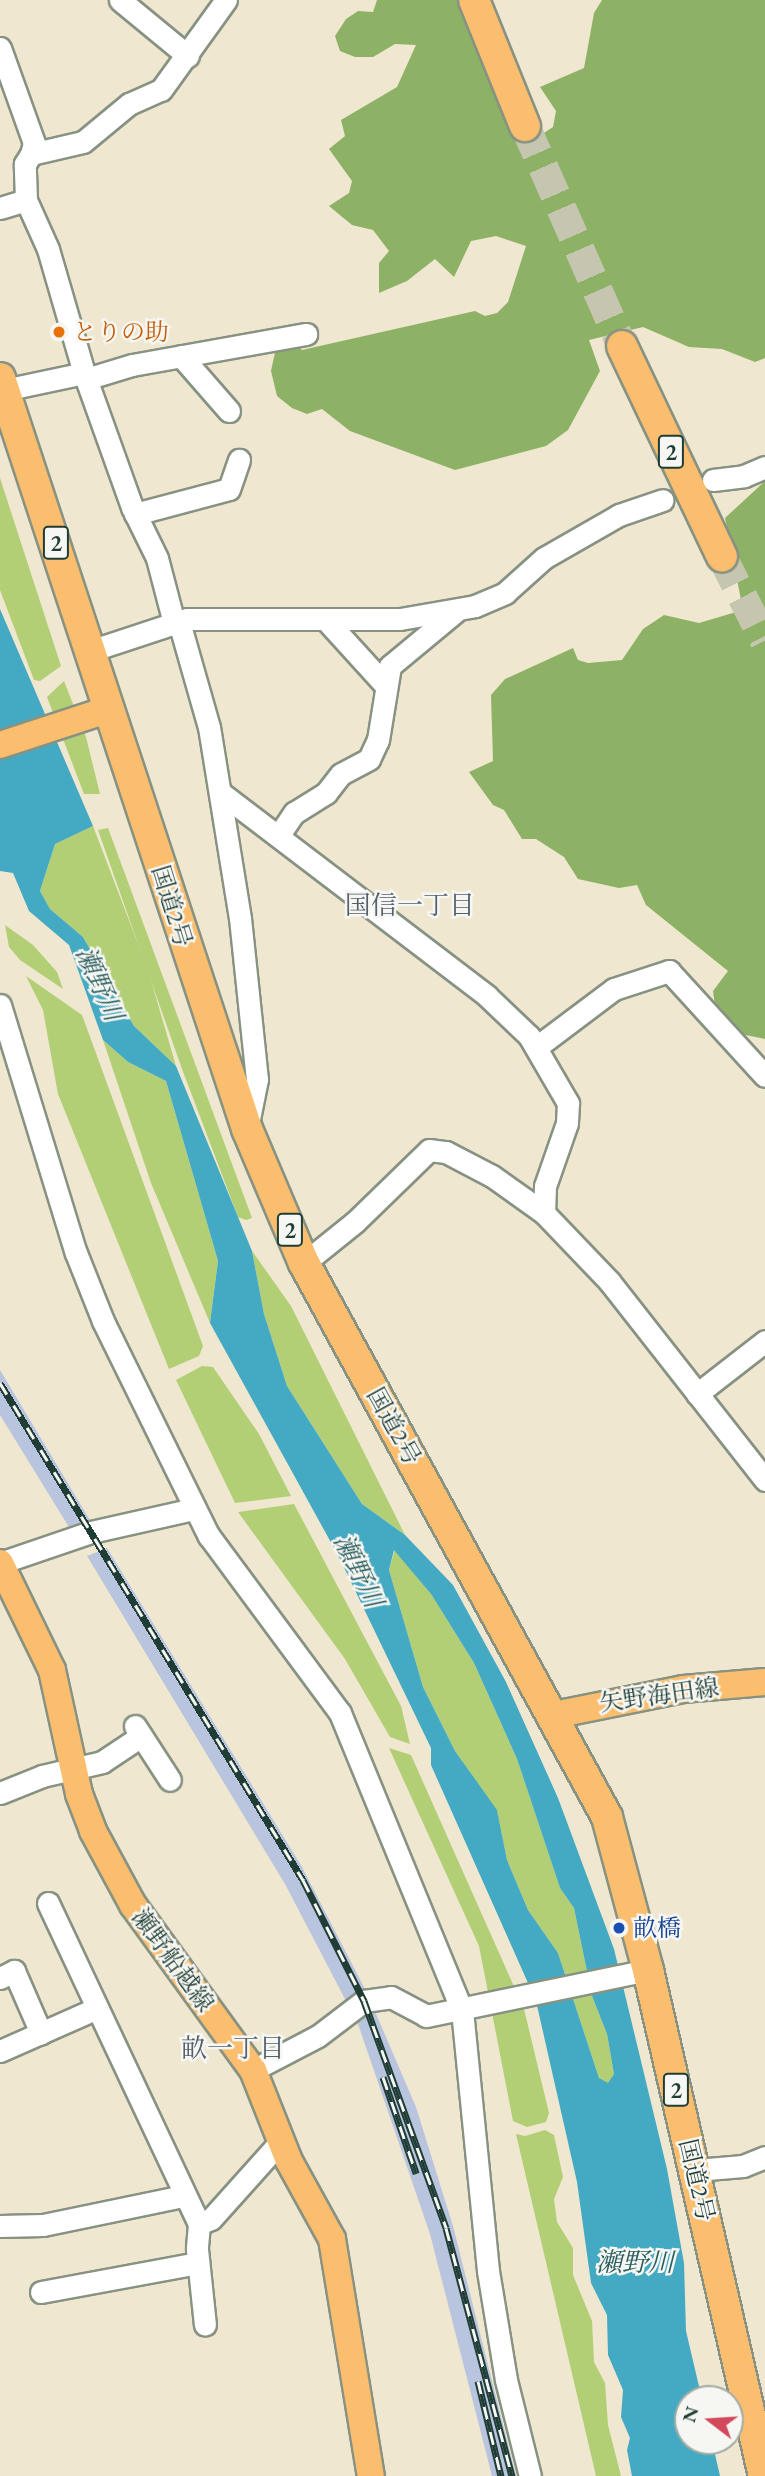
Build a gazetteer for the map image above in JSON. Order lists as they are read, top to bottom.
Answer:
{
  "streets": {
    "highway": ["2", "国道2号"],
    "main road": ["矢野海田線", "瀬野船越線"]
  },
  "crossings": [
    ["国道2号", "矢野海田線"]
  ],
  "districts": ["国信一丁目", "畝一丁目"],
  "water": ["瀬野川"],
  "places": ["とりの助", "畝橋"],
  "north": "left"
}
